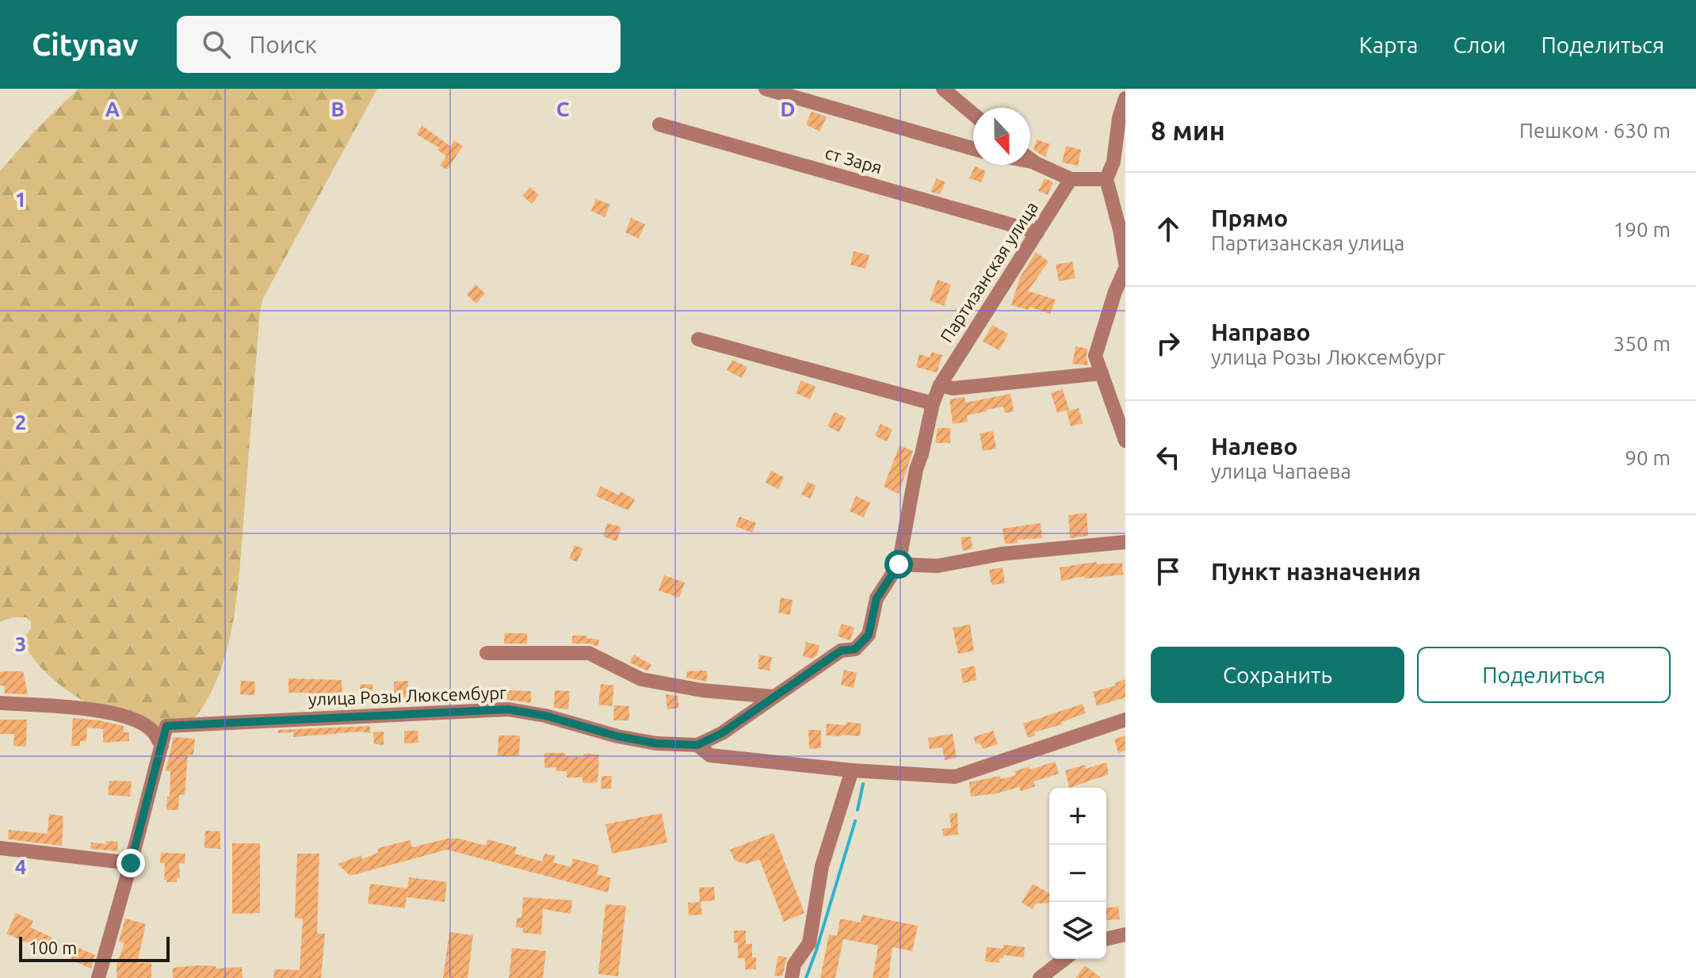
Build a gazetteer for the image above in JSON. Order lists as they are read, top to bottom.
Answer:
{
  "streets": {
    "street": ["ст Заря", "Партизанская улица", "улица Розы Люксембург"]
  },
  "crossings": [
    ["ст Заря", "Партизанская улица"],
    ["Партизанская улица", "улица Розы Люксембург"]
  ],
  "scale_bar": "100 m",
  "north": "bottom",
  "page": {
    "header": "Citynav",
    "search": "Поиск",
    "nav": ["Карта", "Слои", "Поделиться"],
    "heading": ["8 мин", "Пешком · 630 m"],
    "list": [
      ["Прямо", "Партизанская улица", "190 m"],
      ["Направо", "улица Розы Люксембург", "350 m"],
      ["Налево", "улица Чапаева", "90 m"],
      "Пункт назначения"
    ],
    "buttons": ["Сохранить", "Поделиться"],
    "map_buttons": ["+", "−"],
    "scale": "100 m"
  },
  "grid": {
    "columns": [
      "A",
      "B",
      "C",
      "D"
    ],
    "rows": [
      "1",
      "2",
      "3",
      "4"
    ]
  }
}
